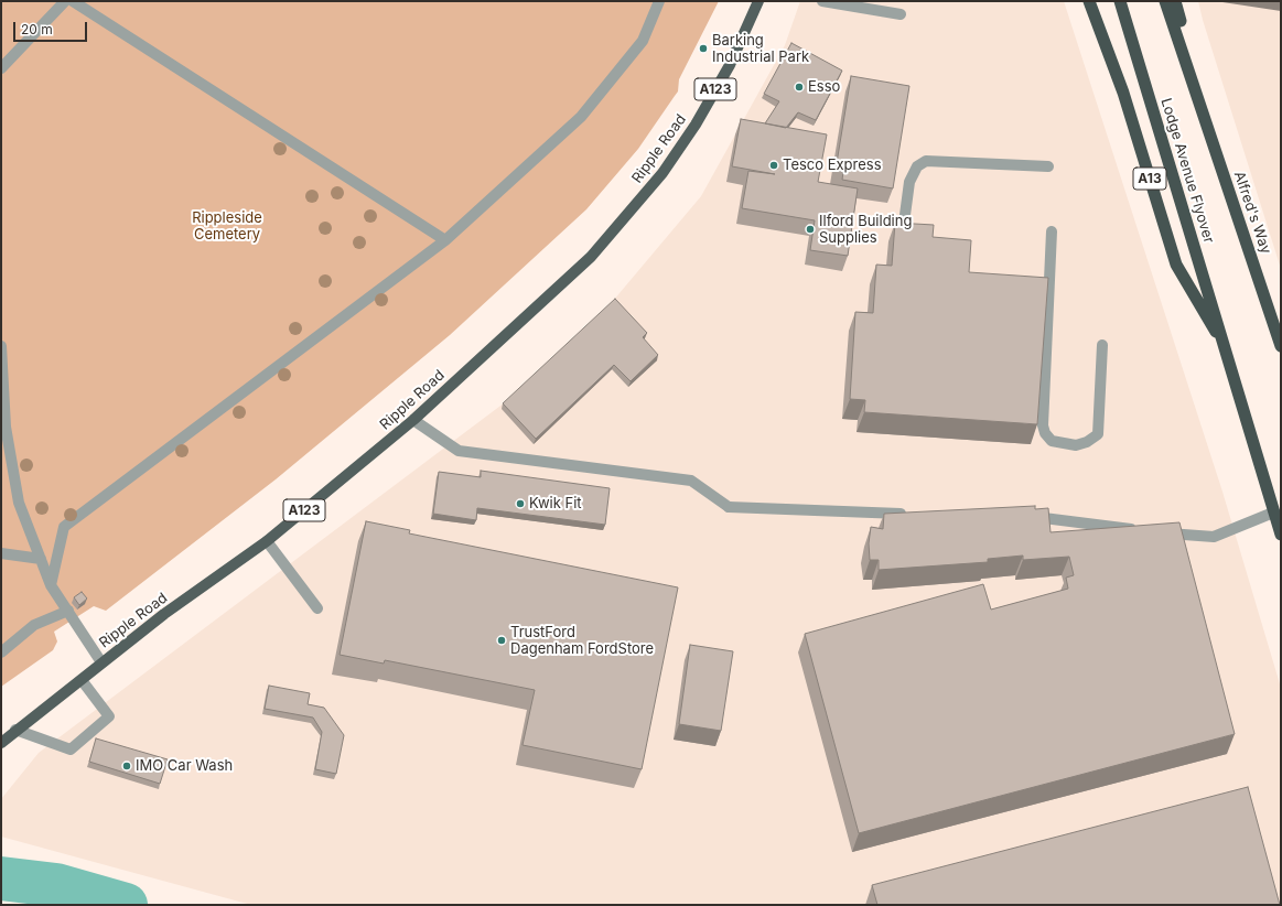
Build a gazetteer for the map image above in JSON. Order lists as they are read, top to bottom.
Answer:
{
  "streets": {
    "highway": ["Lodge Avenue Flyover", "A13", "Alfred's Way"],
    "main road": ["A123", "Ripple Road"]
  },
  "crossings": [
    ["Lodge Avenue Flyover", "A13"]
  ],
  "parks": ["Rippleside Cemetery"],
  "places": [
    "Barking Industrial Park",
    "Esso",
    "Tesco Express",
    "Ilford Building Supplies",
    "Kwik Fit",
    "TrustFord Dagenham FordStore",
    "IMO Car Wash"
  ],
  "scale_bar": "20 m"
}
